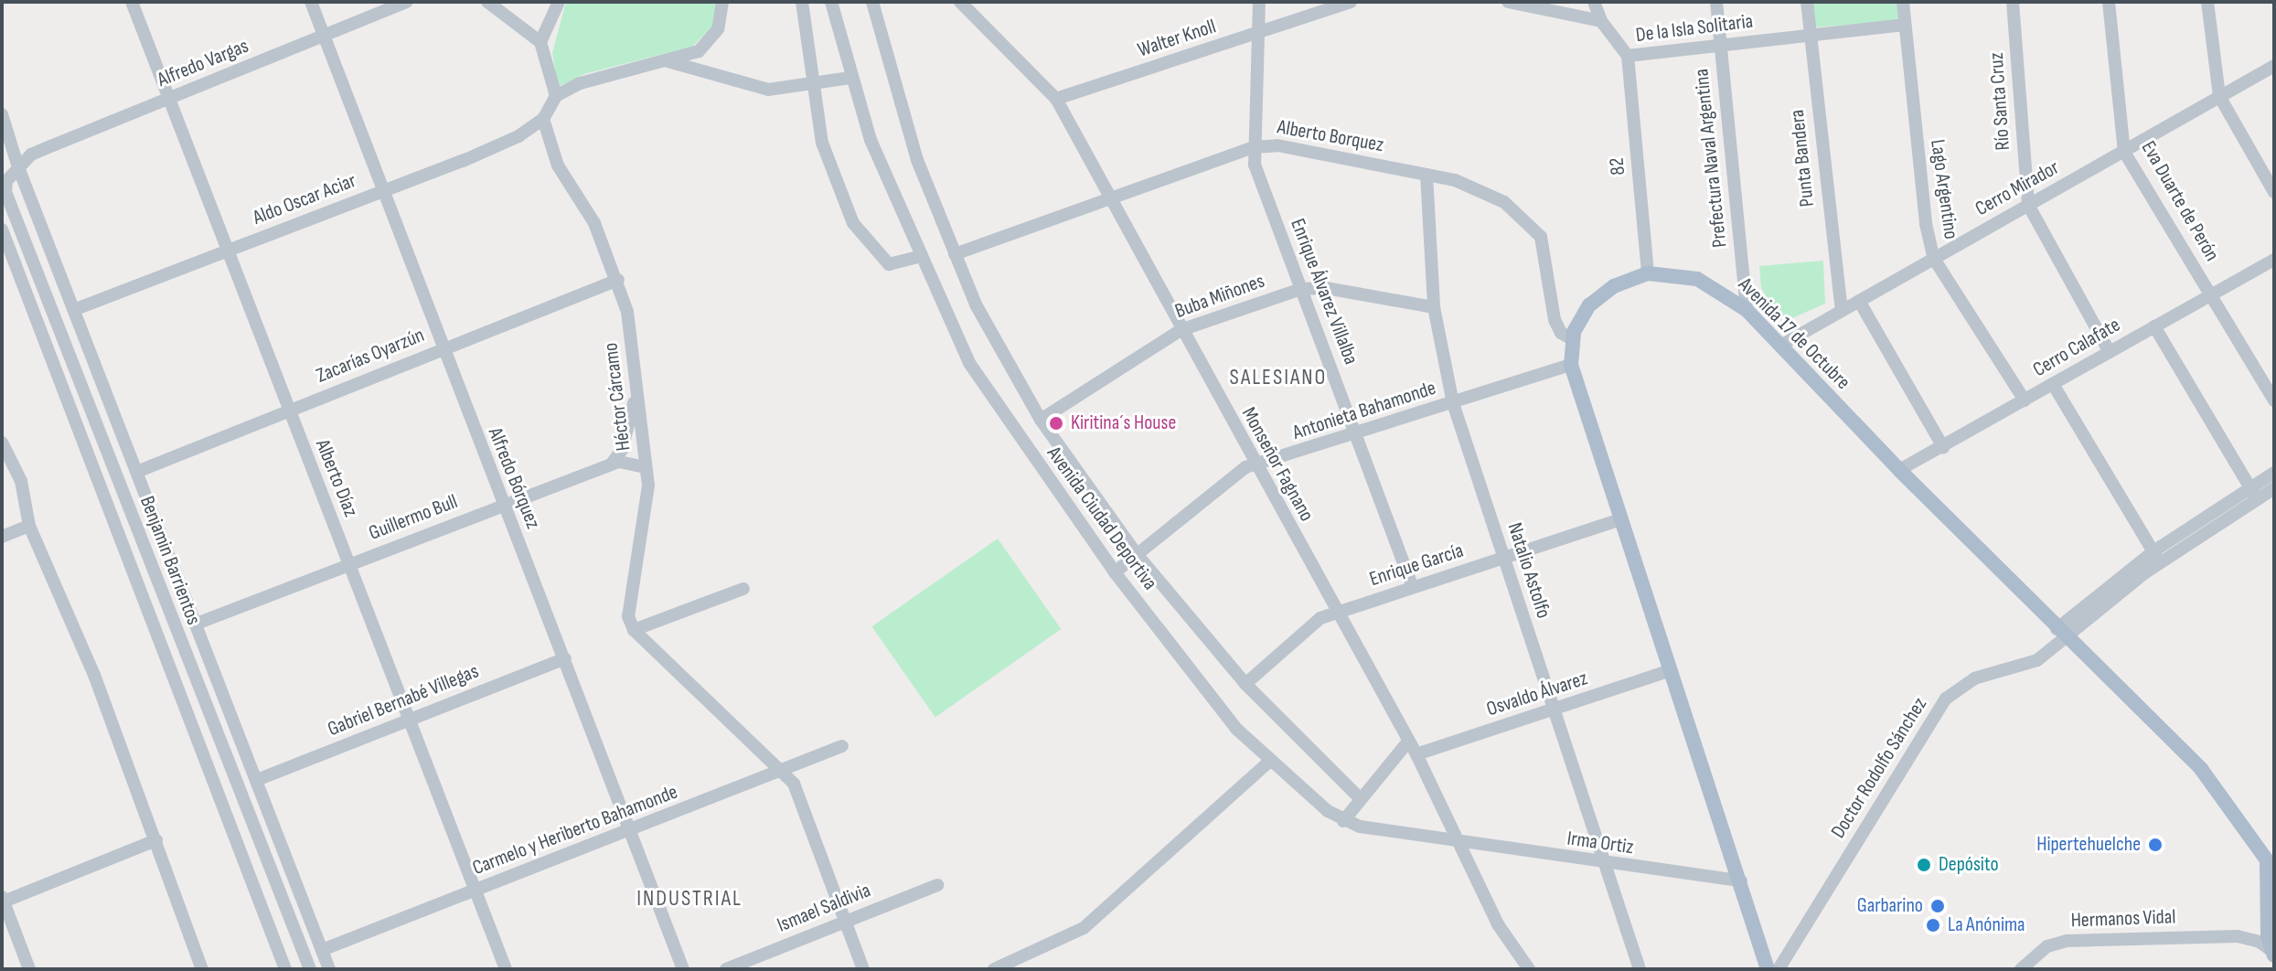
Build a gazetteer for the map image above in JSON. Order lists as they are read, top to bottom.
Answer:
{
  "streets": {
    "main road": ["Avenida 17 de Octubre"],
    "street": [
      "De la Isla Solitaria",
      "Walter Knoll",
      "Alfredo Vargas",
      "Río Santa Cruz",
      "Alberto Borquez",
      "Prefectura Naval Argentina",
      "Punta Bandera",
      "82",
      "Cerro Mirador",
      "Lago Argentino",
      "Aldo Oscar Aciar",
      "Eva Duarte de Perón",
      "Enrique Álvarez Villalba",
      "Buba Miñones",
      "Cerro Calafate",
      "Zacarías Oyarzún",
      "Héctor Cárcamo",
      "Antonieta Bahamonde",
      "Monseñor Fagnano",
      "Alberto Díaz",
      "Alfredo Bórquez",
      "Guillermo Bull",
      "Avenida Ciudad Deportiva",
      "Benjamin Barrientos",
      "Enrique García",
      "Natalio Astolfo",
      "Osvaldo Álvarez",
      "Gabriel Bernabé Villegas",
      "Doctor Rodolfo Sánchez",
      "Carmelo y Heriberto Bahamonde",
      "Irma Ortiz",
      "Ismael Saldivia",
      "Hermanos Vidal"
    ]
  },
  "crossings": [
    ["De la Isla Solitaria", "Prefectura Naval Argentina"],
    ["De la Isla Solitaria", "Punta Bandera"],
    ["De la Isla Solitaria", "82"],
    ["De la Isla Solitaria", "Lago Argentino"],
    ["Walter Knoll", "Enrique Álvarez Villalba"],
    ["Walter Knoll", "Monseñor Fagnano"],
    ["Alfredo Vargas", "Alberto Díaz"],
    ["Alfredo Vargas", "Alfredo Bórquez"],
    ["Alfredo Vargas", "Benjamin Barrientos"],
    ["Río Santa Cruz", "Cerro Mirador"],
    ["Río Santa Cruz", "Cerro Calafate"],
    ["Alberto Borquez", "Enrique Álvarez Villalba"],
    ["Alberto Borquez", "Avenida 17 de Octubre"],
    ["Alberto Borquez", "Monseñor Fagnano"],
    ["Alberto Borquez", "Avenida Ciudad Deportiva"],
    ["Alberto Borquez", "Natalio Astolfo"],
    ["Prefectura Naval Argentina", "Avenida 17 de Octubre"],
    ["Punta Bandera", "Cerro Mirador"],
    ["82", "Avenida 17 de Octubre"],
    ["Cerro Mirador", "Lago Argentino"],
    ["Cerro Mirador", "Eva Duarte de Perón"],
    ["Cerro Mirador", "Avenida 17 de Octubre"],
    ["Lago Argentino", "Cerro Calafate"],
    ["Aldo Oscar Aciar", "Héctor Cárcamo"],
    ["Aldo Oscar Aciar", "Alberto Díaz"],
    ["Aldo Oscar Aciar", "Alfredo Bórquez"],
    ["Aldo Oscar Aciar", "Benjamin Barrientos"],
    ["Eva Duarte de Perón", "Cerro Calafate"],
    ["Enrique Álvarez Villalba", "Buba Miñones"],
    ["Enrique Álvarez Villalba", "Antonieta Bahamonde"],
    ["Enrique Álvarez Villalba", "Enrique García"],
    ["Buba Miñones", "Monseñor Fagnano"],
    ["Buba Miñones", "Avenida Ciudad Deportiva"],
    ["Buba Miñones", "Natalio Astolfo"],
    ["Avenida 17 de Octubre", "Cerro Calafate"],
    ["Avenida 17 de Octubre", "Antonieta Bahamonde"],
    ["Avenida 17 de Octubre", "Enrique García"],
    ["Avenida 17 de Octubre", "Osvaldo Álvarez"],
    ["Avenida 17 de Octubre", "Doctor Rodolfo Sánchez"],
    ["Avenida 17 de Octubre", "Irma Ortiz"],
    ["Avenida 17 de Octubre", "Hermanos Vidal"],
    ["Zacarías Oyarzún", "Héctor Cárcamo"],
    ["Zacarías Oyarzún", "Alberto Díaz"],
    ["Zacarías Oyarzún", "Alfredo Bórquez"],
    ["Zacarías Oyarzún", "Benjamin Barrientos"],
    ["Héctor Cárcamo", "Guillermo Bull"],
    ["Antonieta Bahamonde", "Monseñor Fagnano"],
    ["Antonieta Bahamonde", "Avenida Ciudad Deportiva"],
    ["Antonieta Bahamonde", "Natalio Astolfo"],
    ["Monseñor Fagnano", "Avenida Ciudad Deportiva"],
    ["Monseñor Fagnano", "Enrique García"],
    ["Monseñor Fagnano", "Osvaldo Álvarez"],
    ["Monseñor Fagnano", "Irma Ortiz"],
    ["Alberto Díaz", "Guillermo Bull"],
    ["Alberto Díaz", "Gabriel Bernabé Villegas"],
    ["Alberto Díaz", "Carmelo y Heriberto Bahamonde"],
    ["Alfredo Bórquez", "Guillermo Bull"],
    ["Alfredo Bórquez", "Gabriel Bernabé Villegas"],
    ["Alfredo Bórquez", "Carmelo y Heriberto Bahamonde"],
    ["Guillermo Bull", "Benjamin Barrientos"],
    ["Avenida Ciudad Deportiva", "Enrique García"],
    ["Avenida Ciudad Deportiva", "Irma Ortiz"],
    ["Benjamin Barrientos", "Gabriel Bernabé Villegas"],
    ["Benjamin Barrientos", "Carmelo y Heriberto Bahamonde"],
    ["Enrique García", "Natalio Astolfo"],
    ["Natalio Astolfo", "Osvaldo Álvarez"],
    ["Natalio Astolfo", "Irma Ortiz"]
  ],
  "districts": ["SALESIANO", "INDUSTRIAL"],
  "places": [
    "Kiritina´s House",
    "Hipertehuelche",
    "Depósito",
    "Garbarino",
    "La Anónima"
  ]
}
